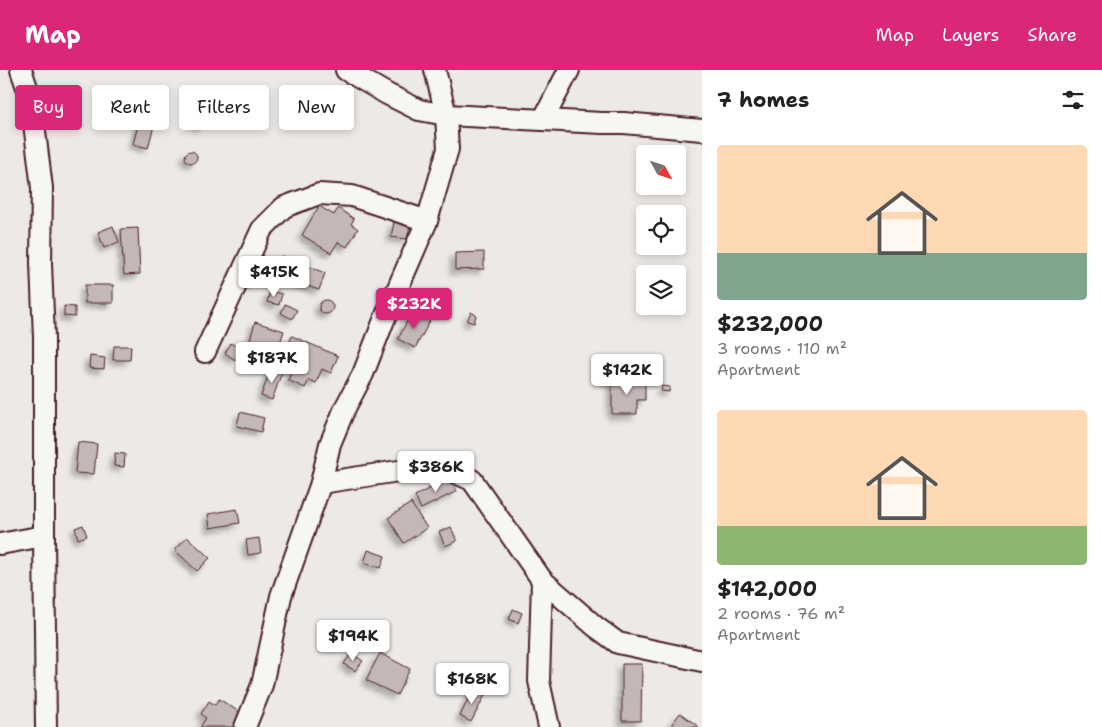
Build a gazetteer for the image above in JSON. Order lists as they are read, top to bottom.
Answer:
{
  "north": "bottom right",
  "page": {
    "header": "Map",
    "nav": ["Map", "Layers", "Share"],
    "heading": "7 homes",
    "chip": [
      "Buy",
      "Rent",
      "Filters",
      "New"
    ],
    "list": [
      {
        "name": "$232,000",
        "note": "3 rooms · 110 m² · Apartment"
      },
      {
        "name": "$142,000",
        "note": "2 rooms · 76 m² · Apartment"
      }
    ],
    "price": [
      "$415K",
      "$232K",
      "$187K",
      "$142K",
      "$386K",
      "$194K",
      "$168K"
    ]
  }
}
